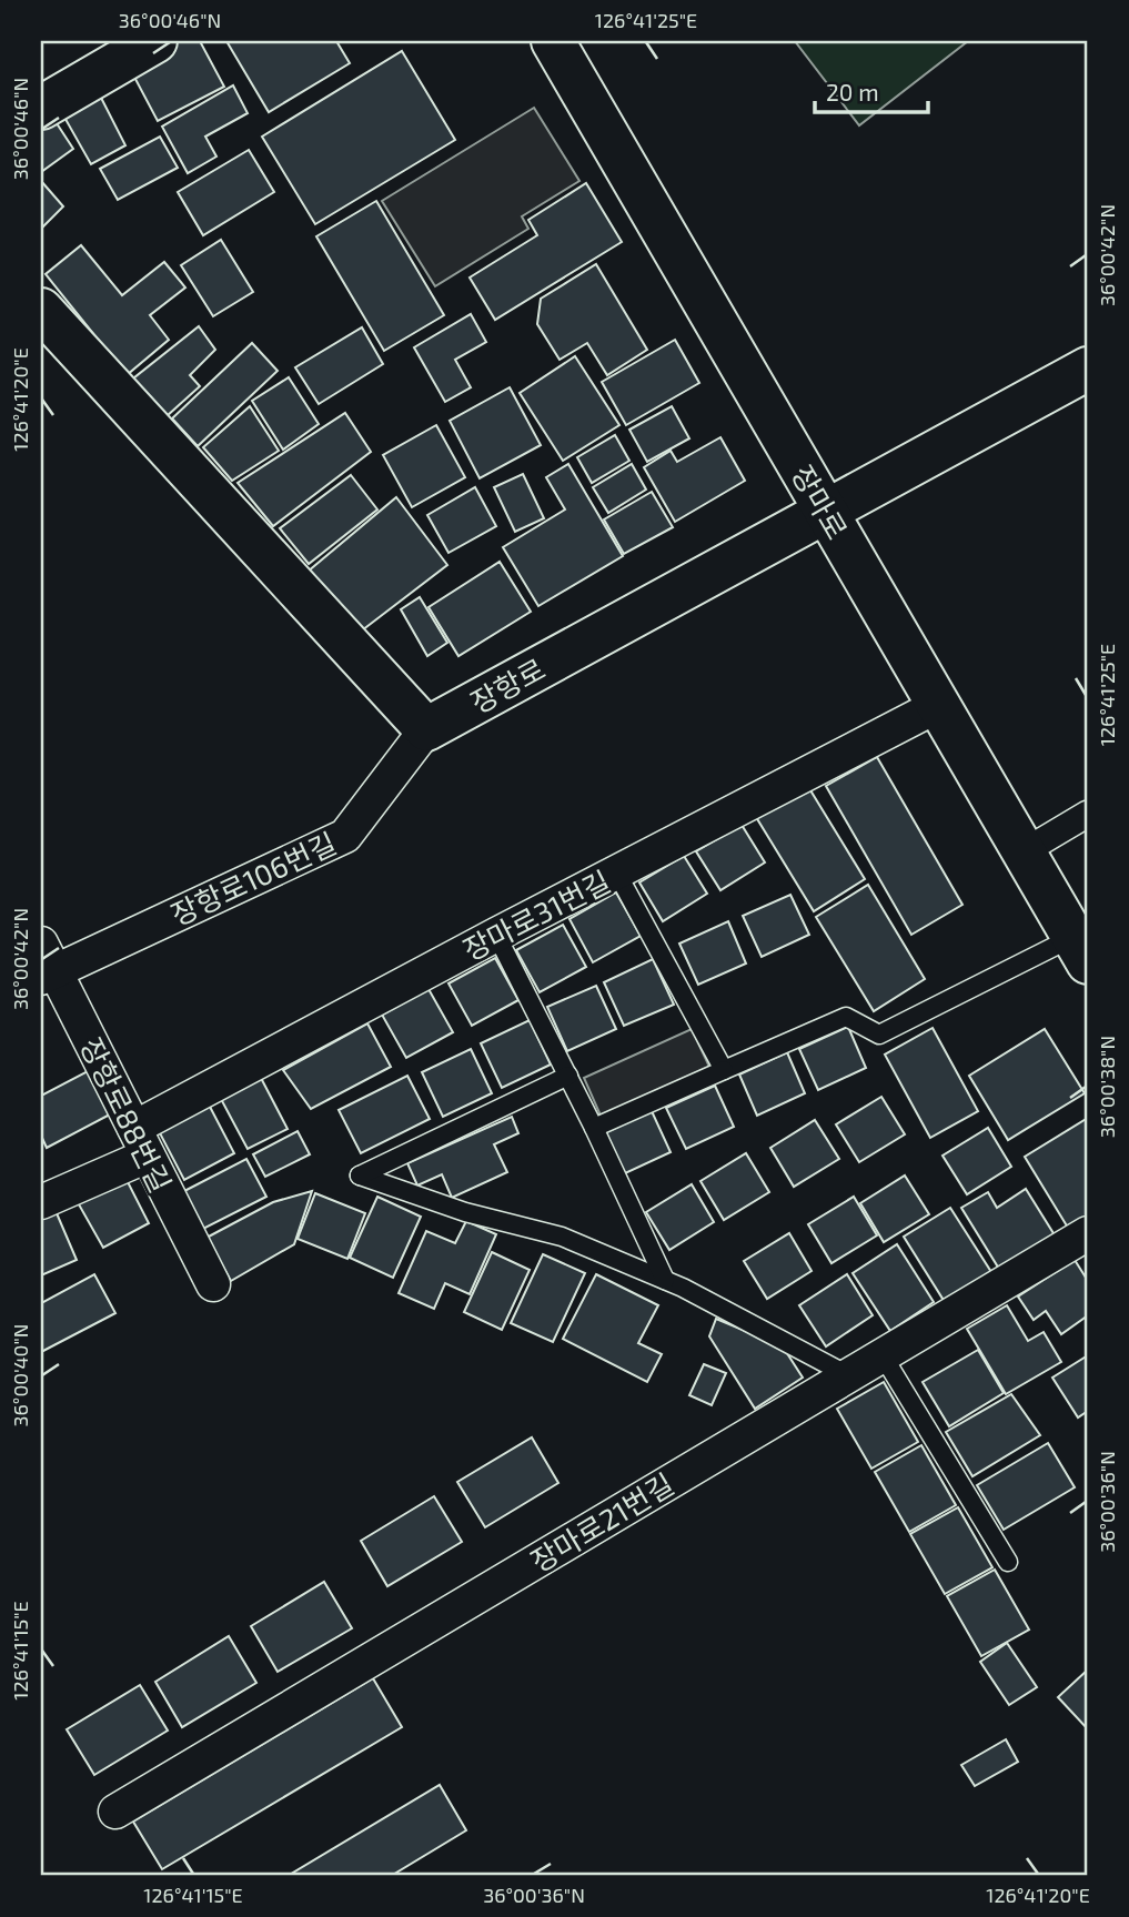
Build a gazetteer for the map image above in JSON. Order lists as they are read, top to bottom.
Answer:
{
  "streets": {
    "street": [
      "장마로",
      "장항로",
      "장항로106번길",
      "장마로31번길",
      "장항로88번길",
      "장마로21번길"
    ]
  },
  "crossings": [
    ["장마로", "장항로"],
    ["장마로", "장마로31번길"],
    ["장항로", "장항로106번길"],
    ["장항로106번길", "장항로88번길"],
    ["장마로31번길", "장항로88번길"]
  ],
  "scale_bar": "20 m",
  "coordinates": [
    "36°00'46\"N",
    "126°41'25\"E",
    "36°00'42\"N",
    "126°41'20\"E",
    "36°00'38\"N",
    "36°00'40\"N",
    "36°00'36\"N",
    "126°41'15\"E"
  ]
}
